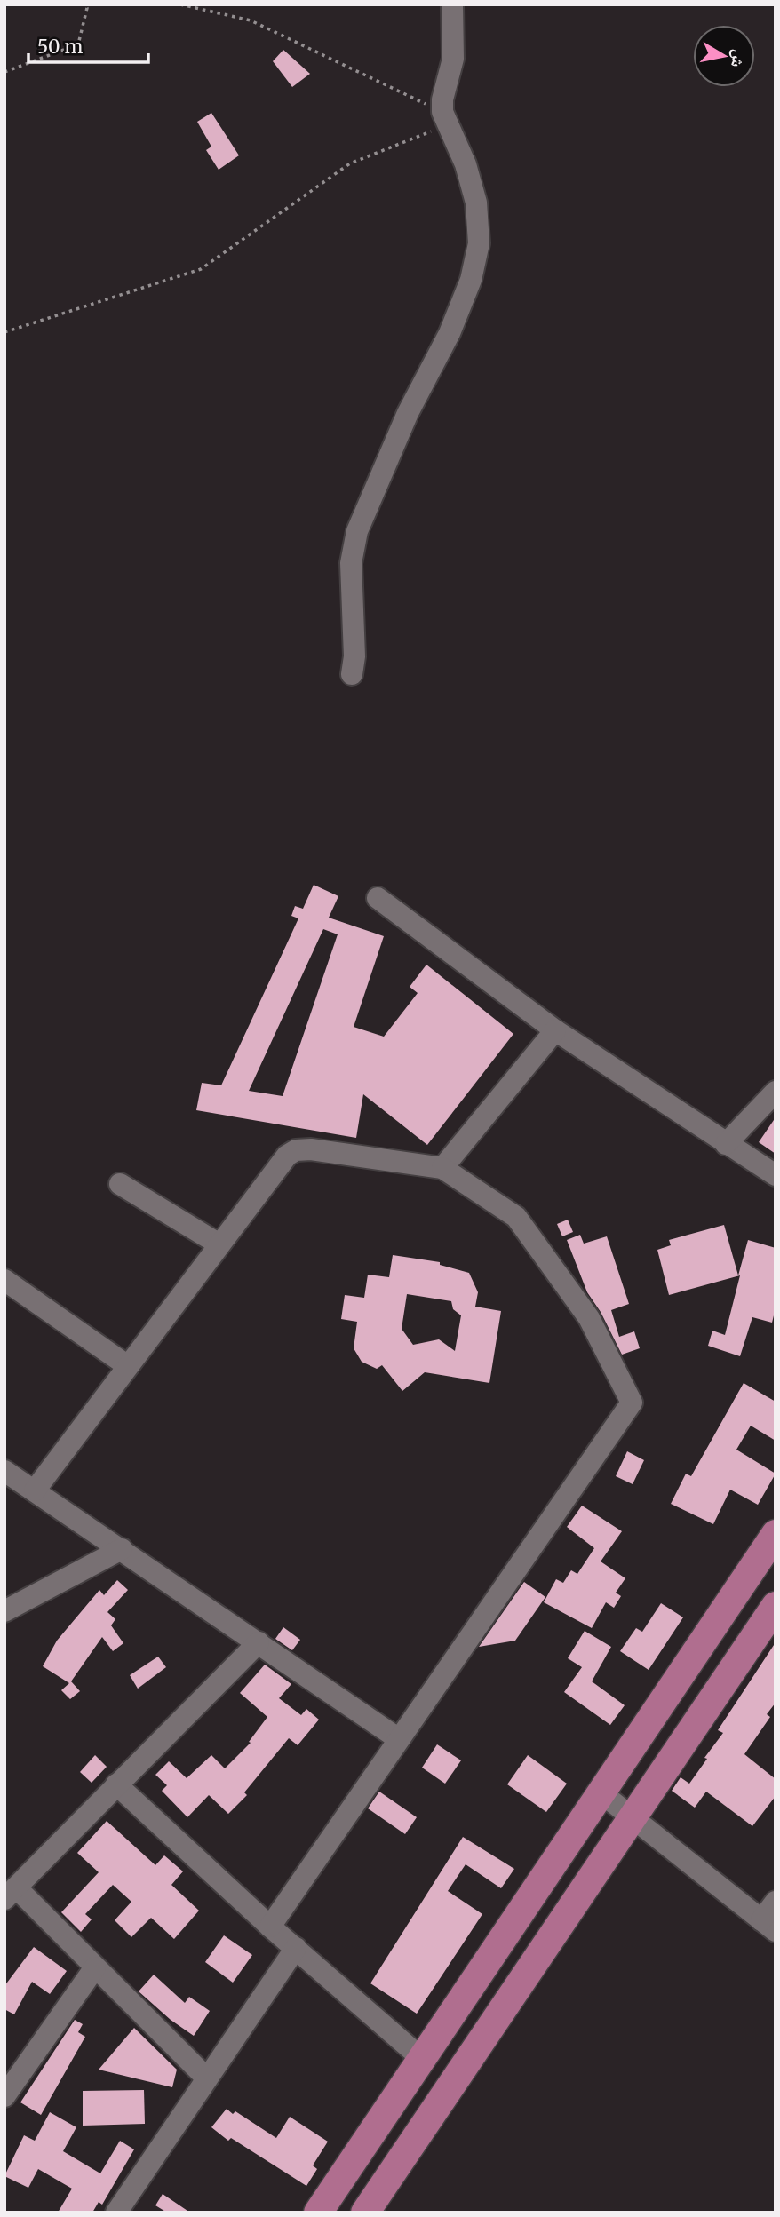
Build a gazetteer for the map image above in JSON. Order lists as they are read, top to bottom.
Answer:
{
  "scale_bar": "50 m",
  "north": "right"
}
